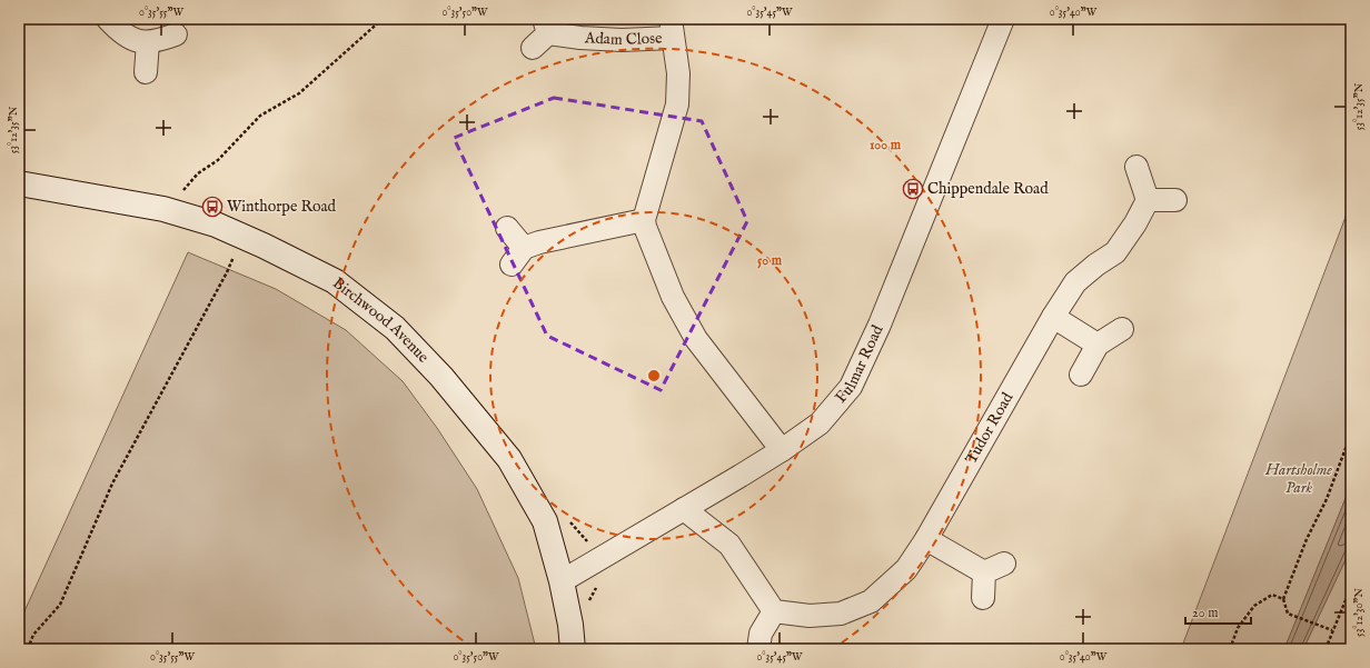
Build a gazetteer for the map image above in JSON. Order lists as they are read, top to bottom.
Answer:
{
  "streets": {
    "street": [
      "Adam Close",
      "Birchwood Avenue",
      "Fulmar Road",
      "Tudor Road"
    ]
  },
  "crossings": [
    ["Birchwood Avenue", "Fulmar Road"]
  ],
  "parks": ["Hartsholme Park"],
  "places": {
    "bus stop": ["Chippendale Road", "Winthorpe Road"]
  },
  "scale_bar": "20 m",
  "coordinates": [
    "0°35'55\"W",
    "0°35'50\"W",
    "0°35'45\"W",
    "0°35'40\"W",
    "53°12'35\"N",
    "53°12'30\"N"
  ],
  "rings": ["100 m", "50 m"]
}
